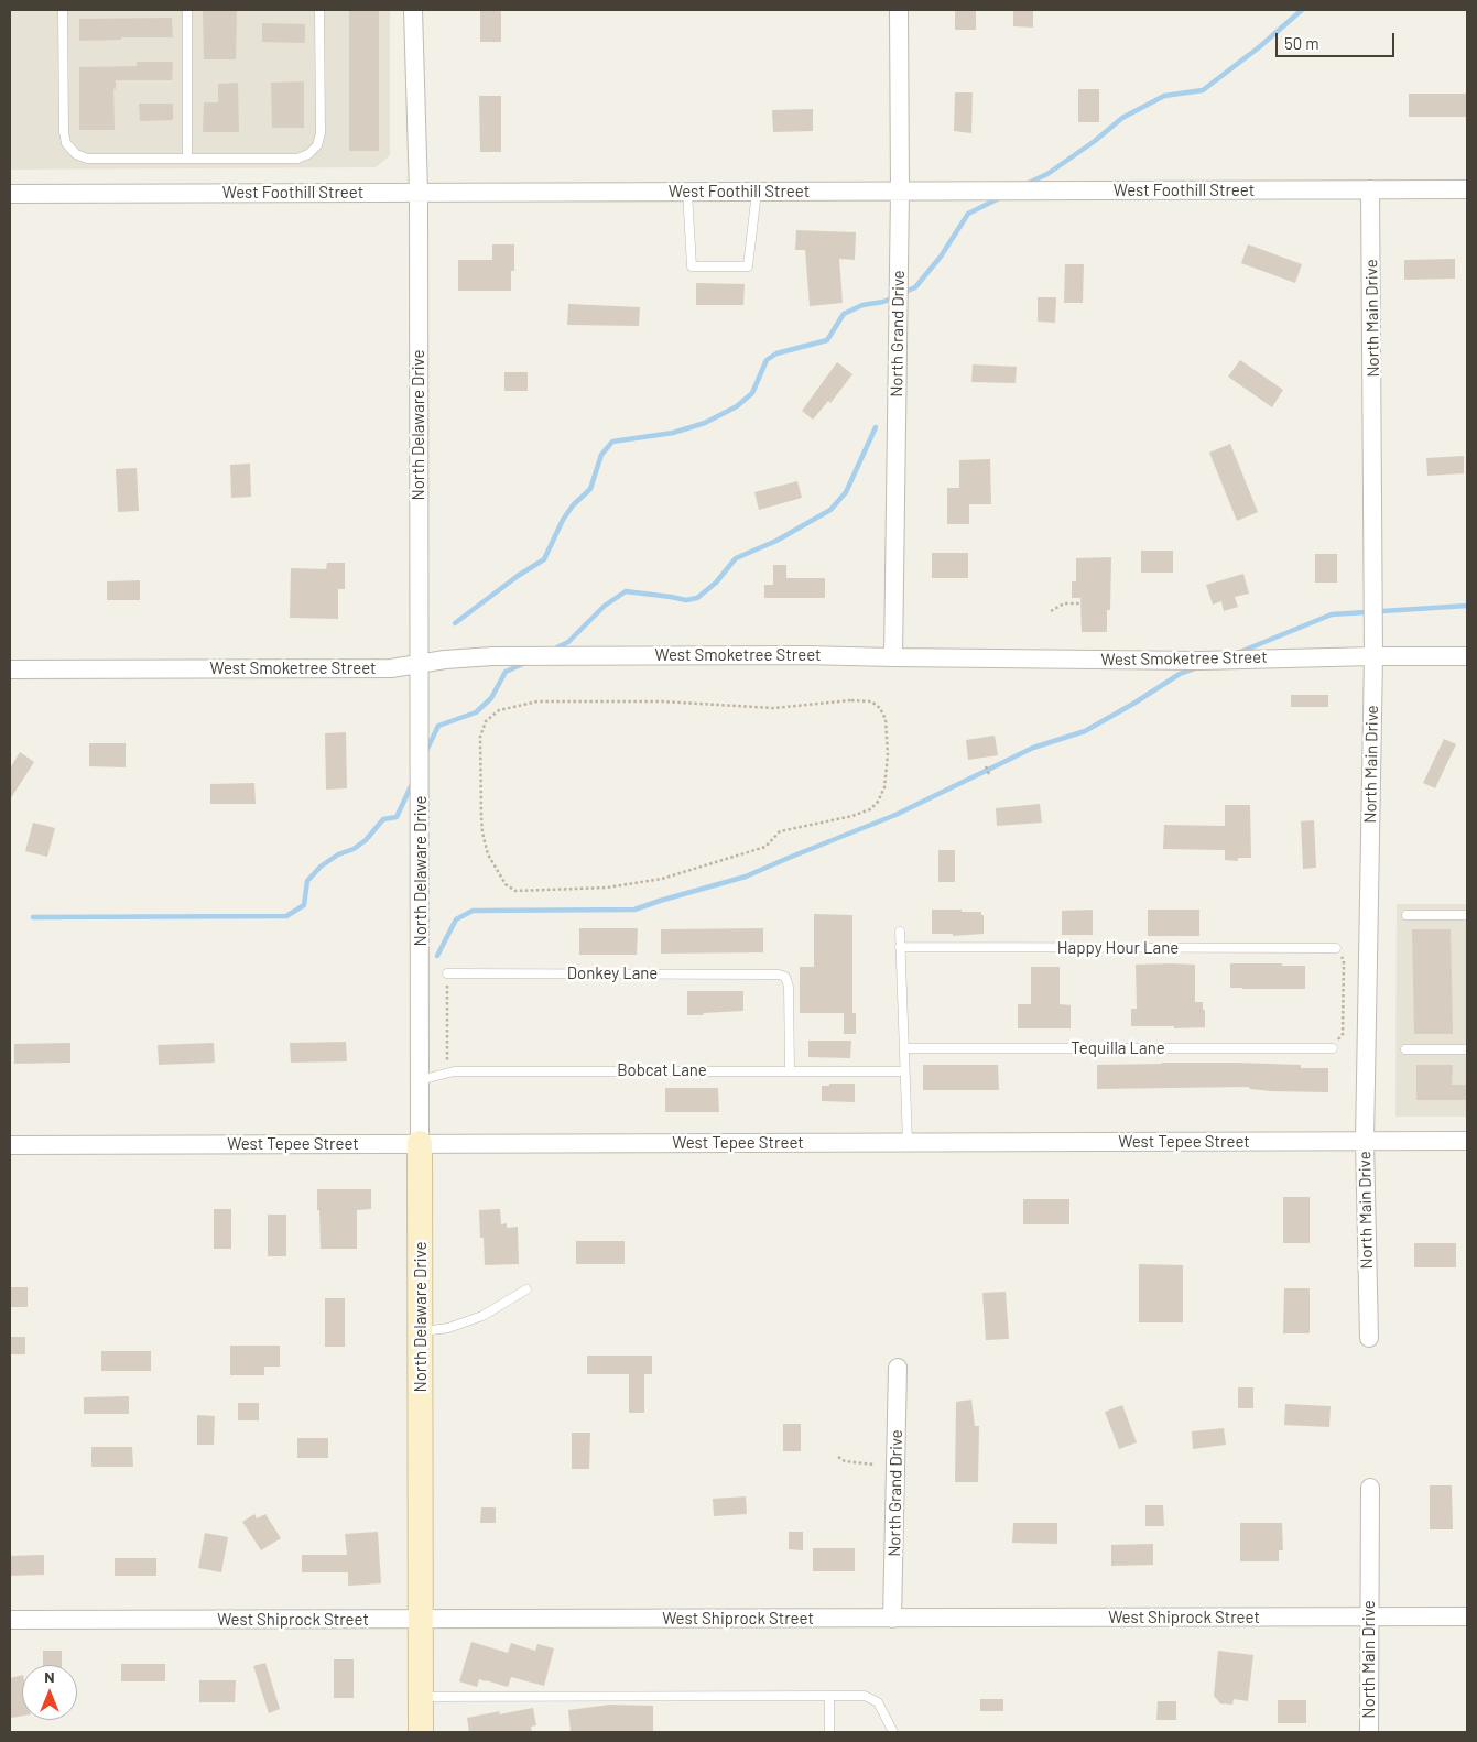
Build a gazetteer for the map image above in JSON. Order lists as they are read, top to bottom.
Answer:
{
  "streets": {
    "street": [
      "West Foothill Street",
      "North Main Drive",
      "North Grand Drive",
      "North Delaware Drive",
      "West Smoketree Street",
      "West Tepee Street",
      "West Shiprock Street"
    ],
    "lane": [
      "Happy Hour Lane",
      "Donkey Lane",
      "Tequilla Lane",
      "Bobcat Lane"
    ]
  },
  "crossings": [
    ["West Foothill Street", "North Main Drive"],
    ["West Foothill Street", "North Grand Drive"],
    ["West Foothill Street", "North Delaware Drive"],
    ["North Main Drive", "West Smoketree Street"],
    ["North Main Drive", "West Tepee Street"],
    ["North Main Drive", "West Shiprock Street"],
    ["North Grand Drive", "West Smoketree Street"],
    ["North Grand Drive", "West Shiprock Street"],
    ["North Delaware Drive", "West Smoketree Street"],
    ["North Delaware Drive", "Bobcat Lane"],
    ["North Delaware Drive", "West Tepee Street"],
    ["North Delaware Drive", "West Shiprock Street"],
    ["Donkey Lane", "Bobcat Lane"]
  ],
  "scale_bar": "50 m",
  "north": "top"
}
